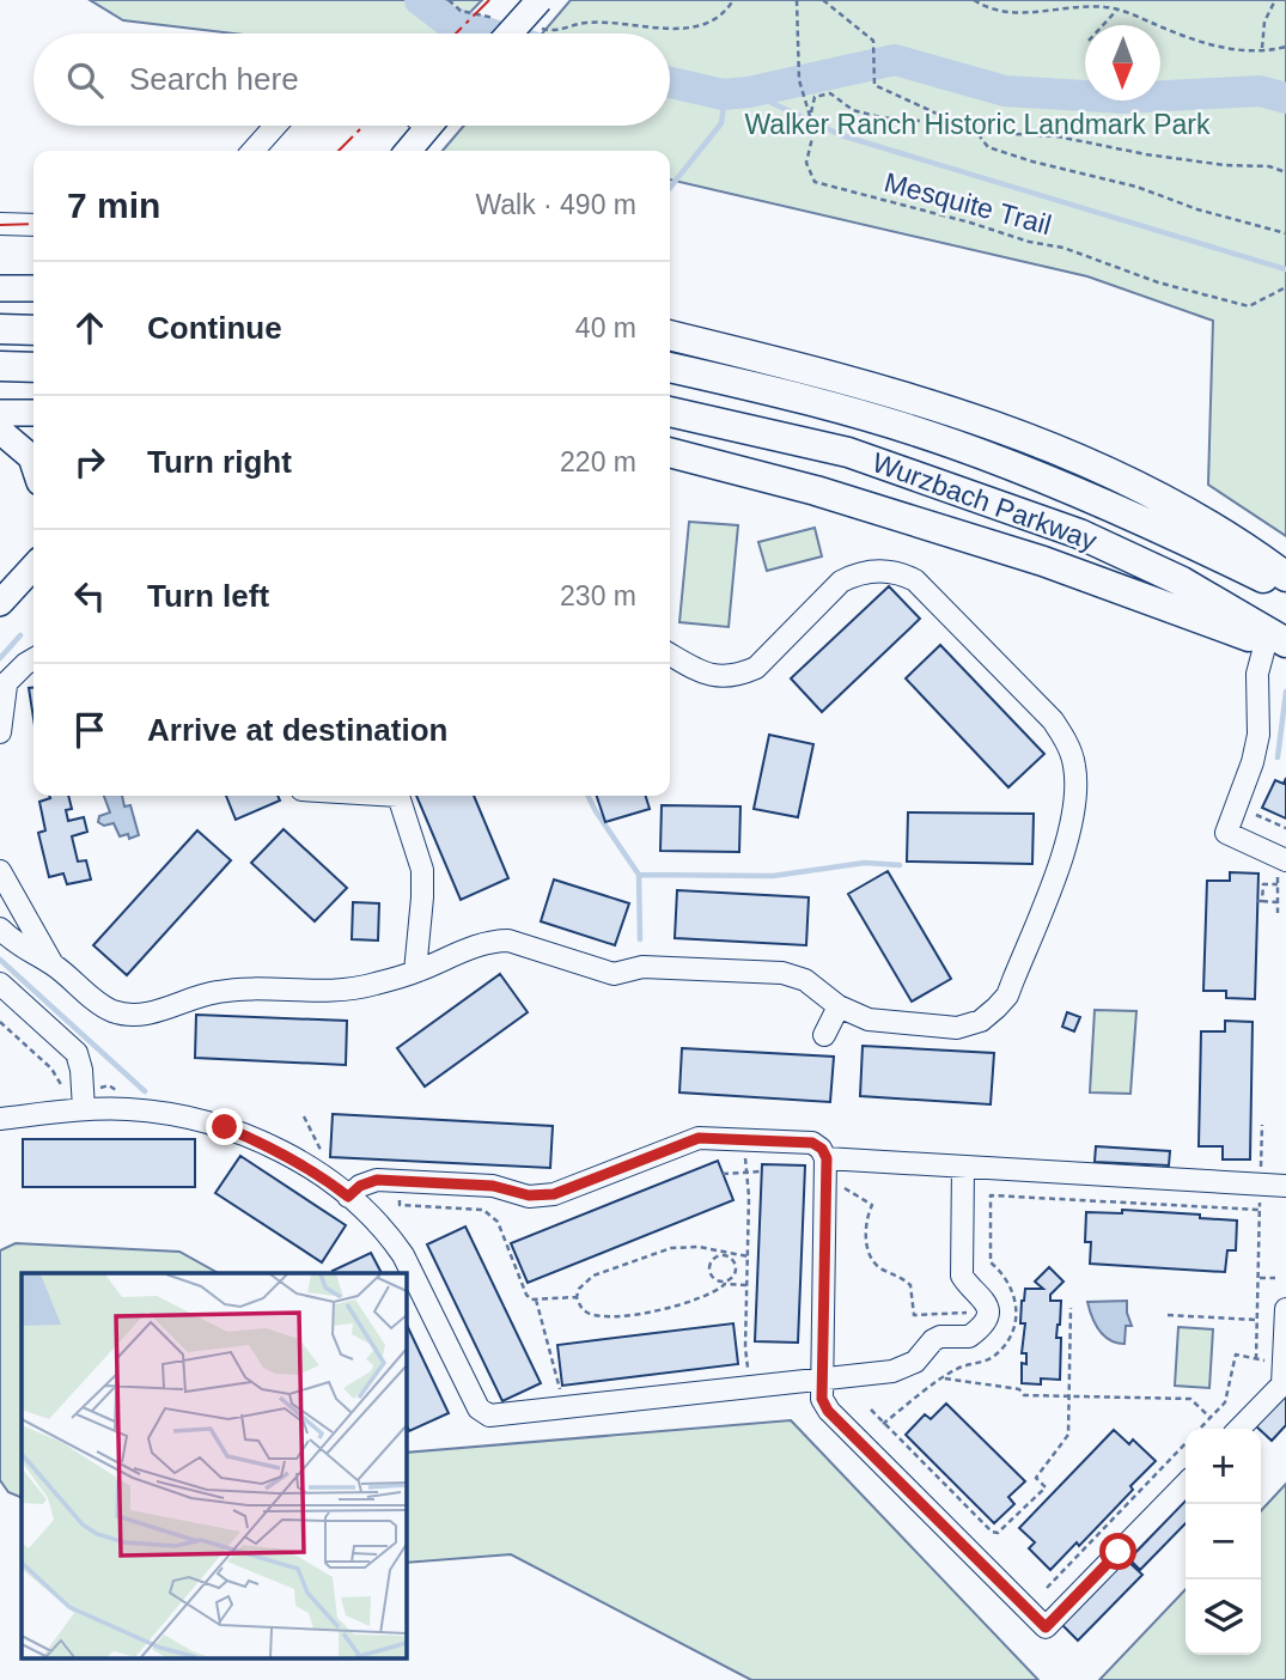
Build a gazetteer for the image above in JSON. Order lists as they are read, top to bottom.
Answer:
{
  "streets": {
    "highway": ["Wurzbach Parkway"],
    "path": ["Mesquite Trail"]
  },
  "parks": ["Walker Ranch Historic Landmark Park"],
  "north": "bottom",
  "page": {
    "search": "Search here",
    "heading": ["7 min", "Walk · 490 m"],
    "list": [
      ["Continue", "40 m"],
      ["Turn right", "220 m"],
      ["Turn left", "230 m"],
      "Arrive at destination"
    ],
    "map_buttons": ["+", "−"]
  }
}
